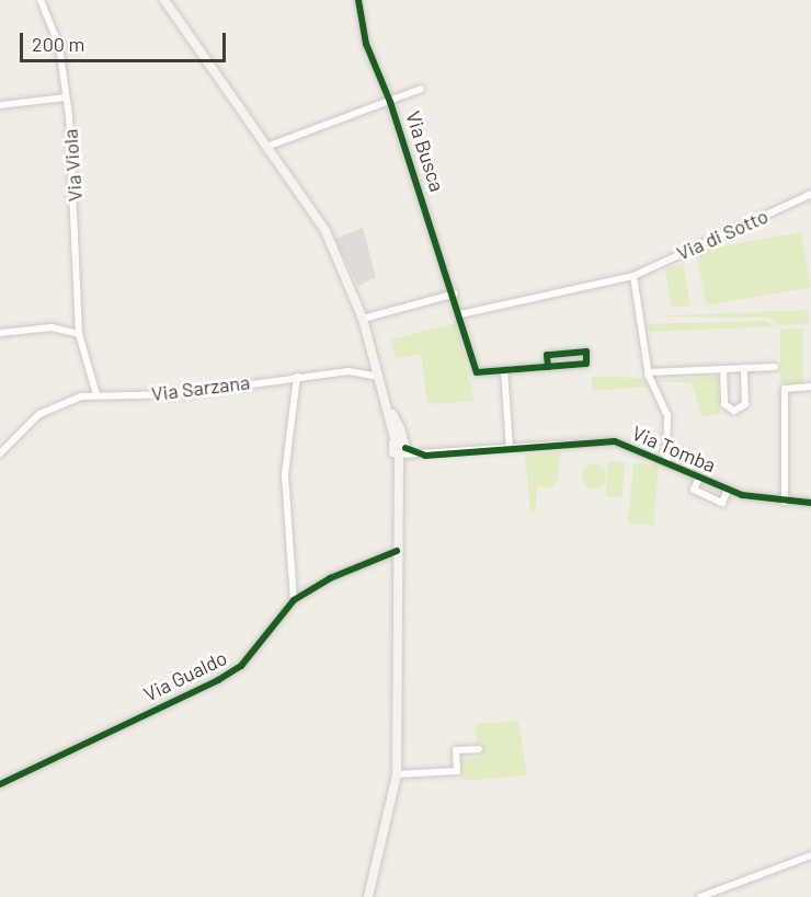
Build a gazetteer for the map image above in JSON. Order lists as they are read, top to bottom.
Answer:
{
  "streets": {
    "street": [
      "Via Busca",
      "Via Viola",
      "Via di Sotto",
      "Via Sarzana",
      "Via Tomba",
      "Via Gualdo"
    ]
  },
  "crossings": [
    ["Via Viola", "Via Sarzana"]
  ],
  "scale_bar": "200 m"
}
